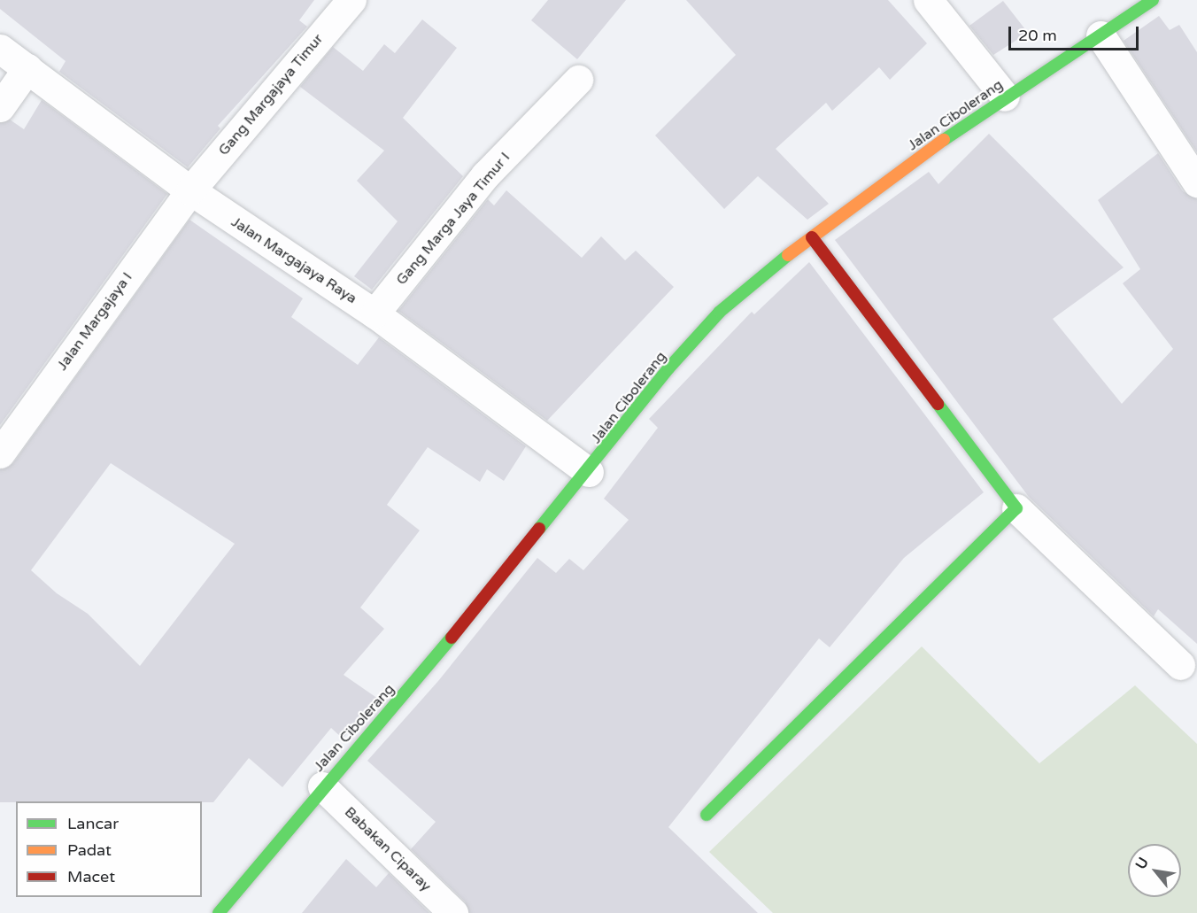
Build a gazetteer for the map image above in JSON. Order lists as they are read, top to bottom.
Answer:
{
  "streets": {
    "street": [
      "Gang Margajaya Timur",
      "Jalan Cibolerang",
      "Gang Marga Jaya Timur I",
      "Jalan Margajaya Raya",
      "Jalan Margajaya I",
      "Babakan Ciparay"
    ]
  },
  "crossings": [
    ["Gang Margajaya Timur", "Jalan Margajaya Raya"],
    ["Gang Margajaya Timur", "Jalan Margajaya I"],
    ["Jalan Cibolerang", "Jalan Margajaya Raya"],
    ["Jalan Cibolerang", "Babakan Ciparay"],
    ["Gang Marga Jaya Timur I", "Jalan Margajaya Raya"],
    ["Jalan Margajaya Raya", "Jalan Margajaya I"]
  ],
  "legend": ["Lancar", "Padat", "Macet"],
  "scale_bar": "20 m",
  "north": "top left"
}
